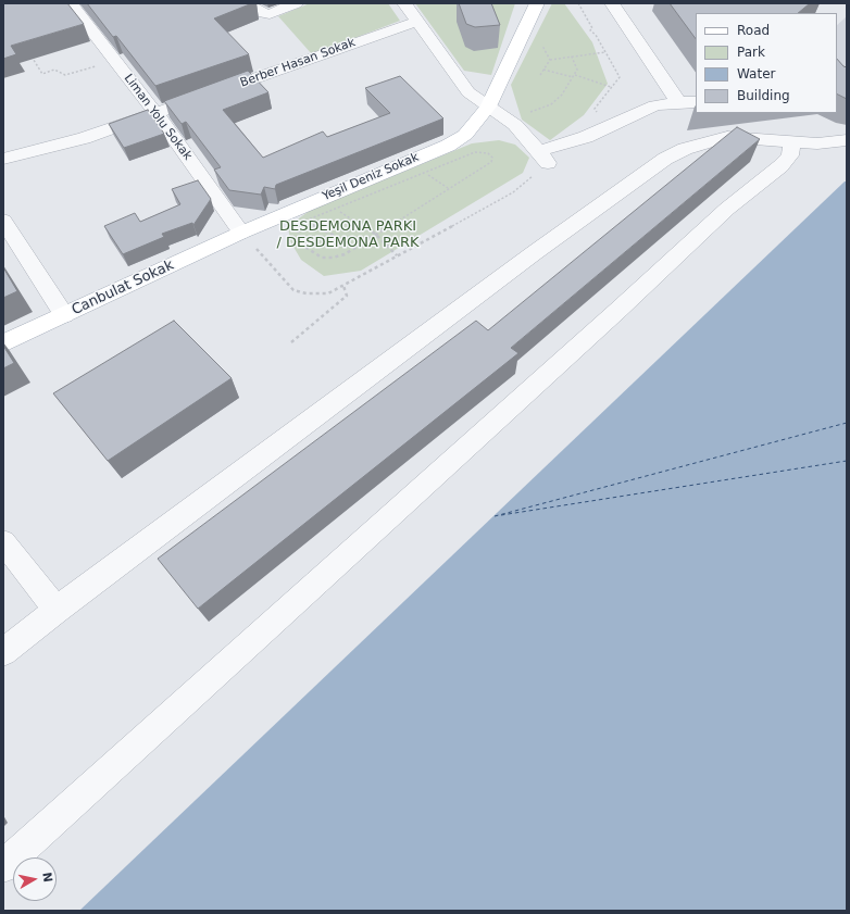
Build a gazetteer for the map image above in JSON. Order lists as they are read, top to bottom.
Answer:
{
  "streets": {
    "main road": ["Yeşil Deniz Sokak", "Canbulat Sokak"],
    "street": ["Berber Hasan Sokak", "Liman Yolu Sokak"]
  },
  "crossings": [
    ["Berber Hasan Sokak", "Liman Yolu Sokak"],
    ["Liman Yolu Sokak", "Yeşil Deniz Sokak"],
    ["Liman Yolu Sokak", "Canbulat Sokak"],
    ["Yeşil Deniz Sokak", "Canbulat Sokak"]
  ],
  "parks": ["DESDEMONA PARKI / DESDEMONA PARK"],
  "legend": [
    "Road",
    "Park",
    "Water",
    "Building"
  ],
  "north": "right"
}
